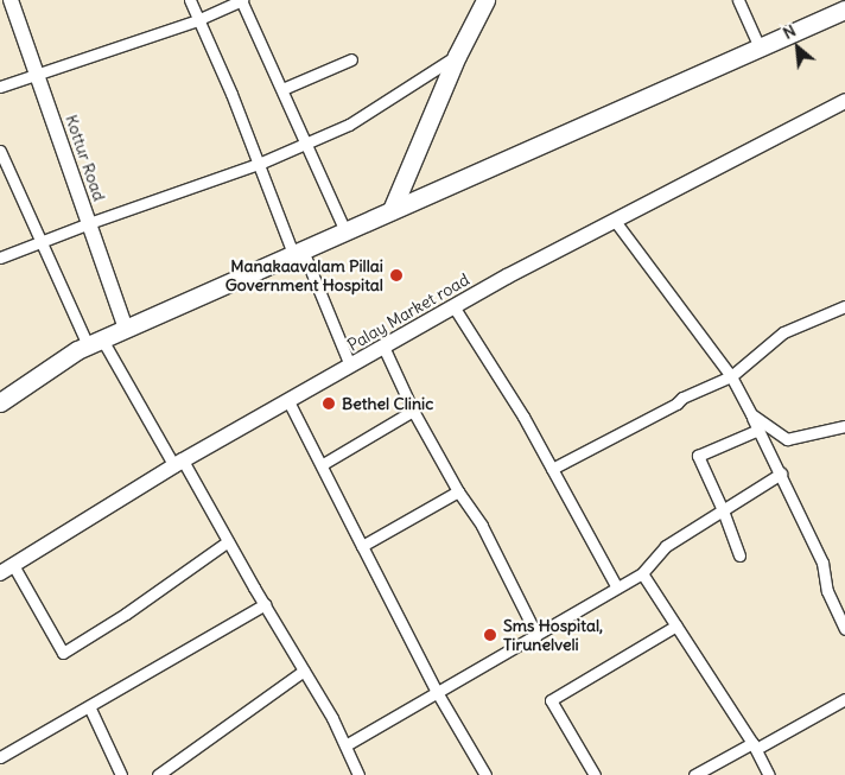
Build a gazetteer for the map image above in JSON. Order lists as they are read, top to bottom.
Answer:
{
  "streets": {
    "street": ["Kottur Road", "Palay Market road"]
  },
  "places": ["Manakaavalam Pillai Government Hospital", "Bethel Clinic", "Sms Hospital, Tirunelveli"],
  "north": "top left"
}
